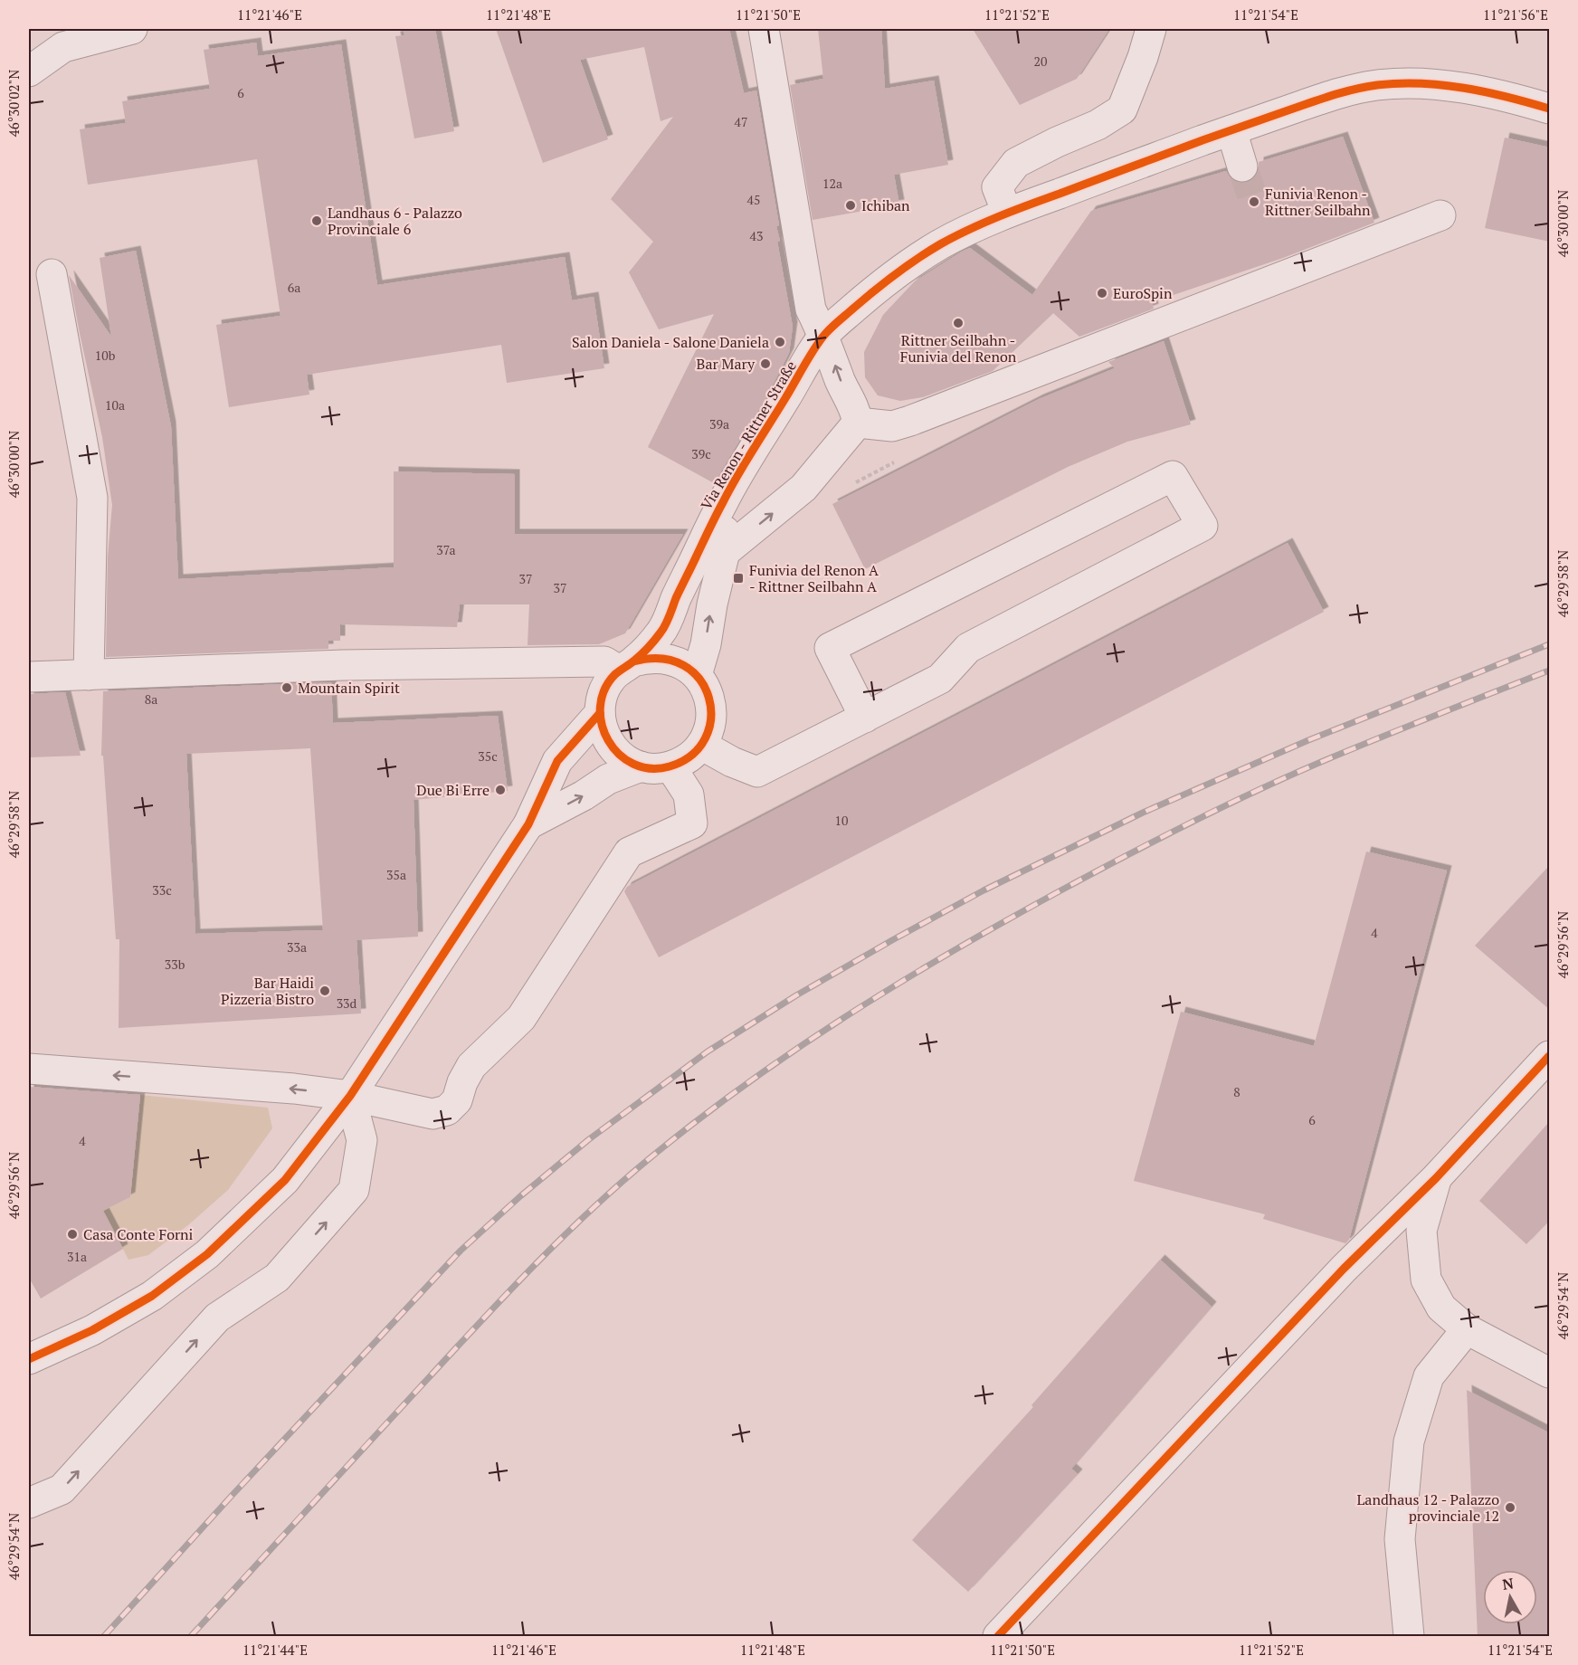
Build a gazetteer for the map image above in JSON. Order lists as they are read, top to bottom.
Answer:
{
  "streets": {
    "street": ["Via Renon - Rittner Straße"]
  },
  "places": {
    "other": [
      "Funivia Renon - Rittner Seilbahn",
      "Ichiban",
      "Landhaus 6 - Palazzo Provinciale 6",
      "EuroSpin",
      "Rittner Seilbahn - Funivia del Renon",
      "Salon Daniela - Salone Daniela",
      "Bar Mary",
      "Mountain Spirit",
      "Due Bi Erre",
      "Bar Haidi Pizzeria Bistro",
      "Casa Conte Forni",
      "Landhaus 12 - Palazzo provinciale 12"
    ],
    "transit": ["Funivia del Renon A - Rittner Seilbahn A"]
  },
  "house_numbers": [
    "20",
    "6",
    "47",
    "12a",
    "45",
    "43",
    "6a",
    "10b",
    "10a",
    "39a",
    "39c",
    "37a",
    "37",
    "37",
    "8a",
    "35c",
    "10",
    "35a",
    "33c",
    "4",
    "33a",
    "33b",
    "33d",
    "8",
    "6",
    "4",
    "31a"
  ],
  "north": "top",
  "coordinates": [
    "11°21'46\"E",
    "11°21'48\"E",
    "11°21'50\"E",
    "11°21'52\"E",
    "11°21'54\"E",
    "11°21'56\"E",
    "46°30'02\"N",
    "46°30'00\"N",
    "46°29'58\"N",
    "46°29'56\"N",
    "46°29'54\"N",
    "11°21'44\"E"
  ]
}
